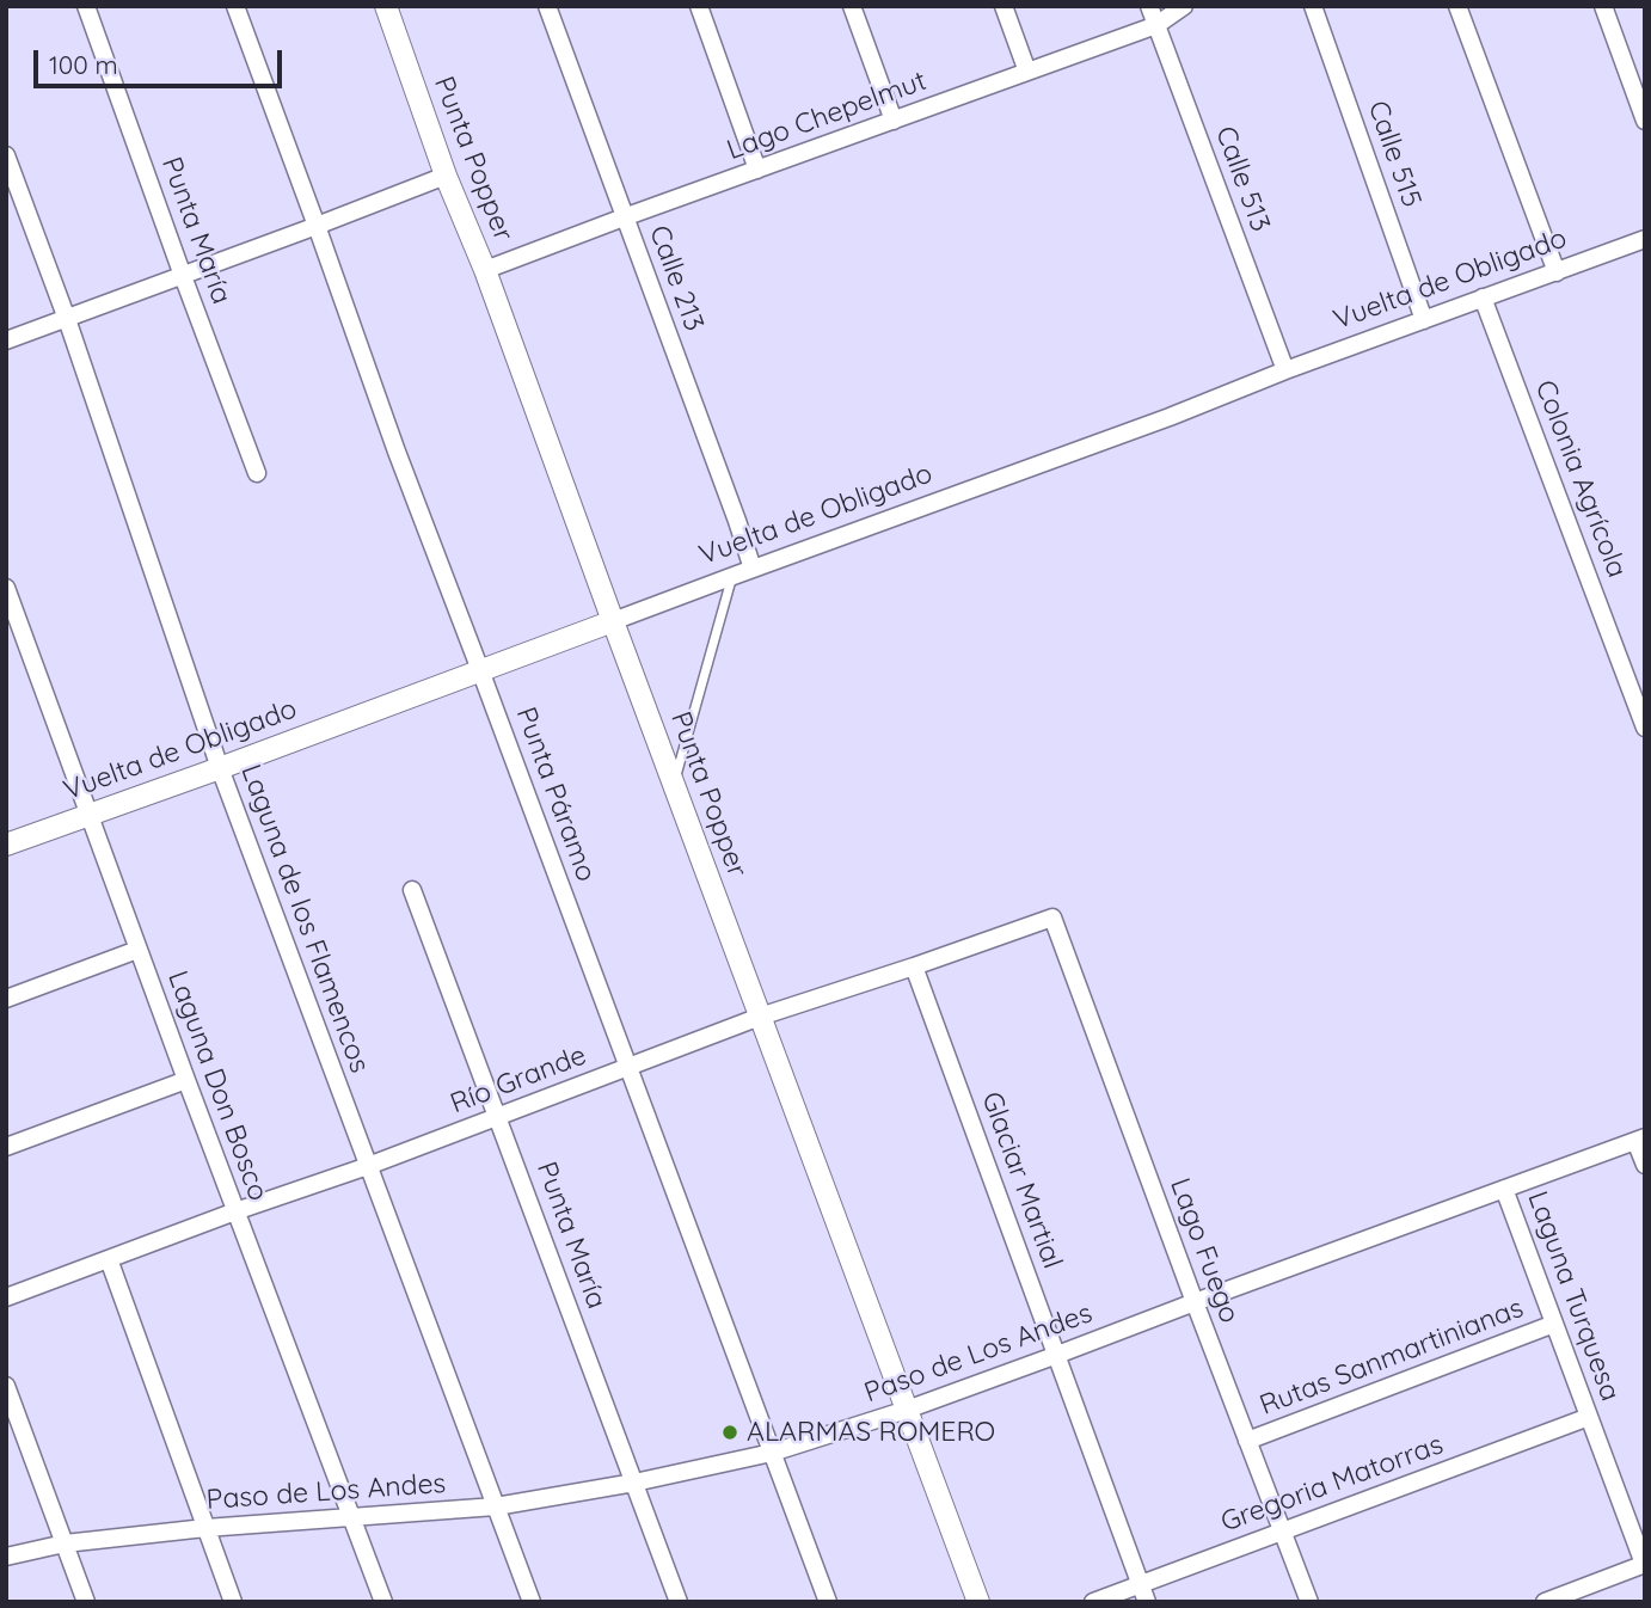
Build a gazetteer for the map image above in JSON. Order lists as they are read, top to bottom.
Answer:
{
  "streets": {
    "street": [
      "Lago Chepelmut",
      "Calle 515",
      "Punta Popper",
      "Calle 513",
      "Punta María",
      "Calle 213",
      "Vuelta de Obligado",
      "Colonia Agrícola",
      "Punta Páramo",
      "Laguna de los Flamencos",
      "Río Grande",
      "Laguna Don Bosco",
      "Glaciar Martial",
      "Lago Fuego",
      "Laguna Turquesa",
      "Paso de Los Andes",
      "Rutas Sanmartinianas",
      "Gregoria Matorras"
    ]
  },
  "crossings": [
    ["Lago Chepelmut", "Punta Popper"],
    ["Lago Chepelmut", "Calle 513"],
    ["Lago Chepelmut", "Calle 213"],
    ["Calle 515", "Vuelta de Obligado"],
    ["Punta Popper", "Vuelta de Obligado"],
    ["Punta Popper", "Río Grande"],
    ["Punta Popper", "Paso de Los Andes"],
    ["Calle 513", "Vuelta de Obligado"],
    ["Punta María", "Río Grande"],
    ["Punta María", "Paso de Los Andes"],
    ["Calle 213", "Vuelta de Obligado"],
    ["Vuelta de Obligado", "Colonia Agrícola"],
    ["Vuelta de Obligado", "Punta Páramo"],
    ["Vuelta de Obligado", "Laguna de los Flamencos"],
    ["Vuelta de Obligado", "Laguna Don Bosco"],
    ["Punta Páramo", "Río Grande"],
    ["Punta Páramo", "Paso de Los Andes"],
    ["Laguna de los Flamencos", "Río Grande"],
    ["Laguna de los Flamencos", "Paso de Los Andes"],
    ["Río Grande", "Laguna Don Bosco"],
    ["Río Grande", "Glaciar Martial"],
    ["Río Grande", "Lago Fuego"],
    ["Laguna Don Bosco", "Paso de Los Andes"],
    ["Glaciar Martial", "Paso de Los Andes"],
    ["Glaciar Martial", "Gregoria Matorras"],
    ["Lago Fuego", "Paso de Los Andes"],
    ["Lago Fuego", "Rutas Sanmartinianas"],
    ["Lago Fuego", "Gregoria Matorras"],
    ["Laguna Turquesa", "Paso de Los Andes"],
    ["Laguna Turquesa", "Rutas Sanmartinianas"],
    ["Laguna Turquesa", "Gregoria Matorras"]
  ],
  "places": ["ALARMAS ROMERO"],
  "scale_bar": "100 m"
}
